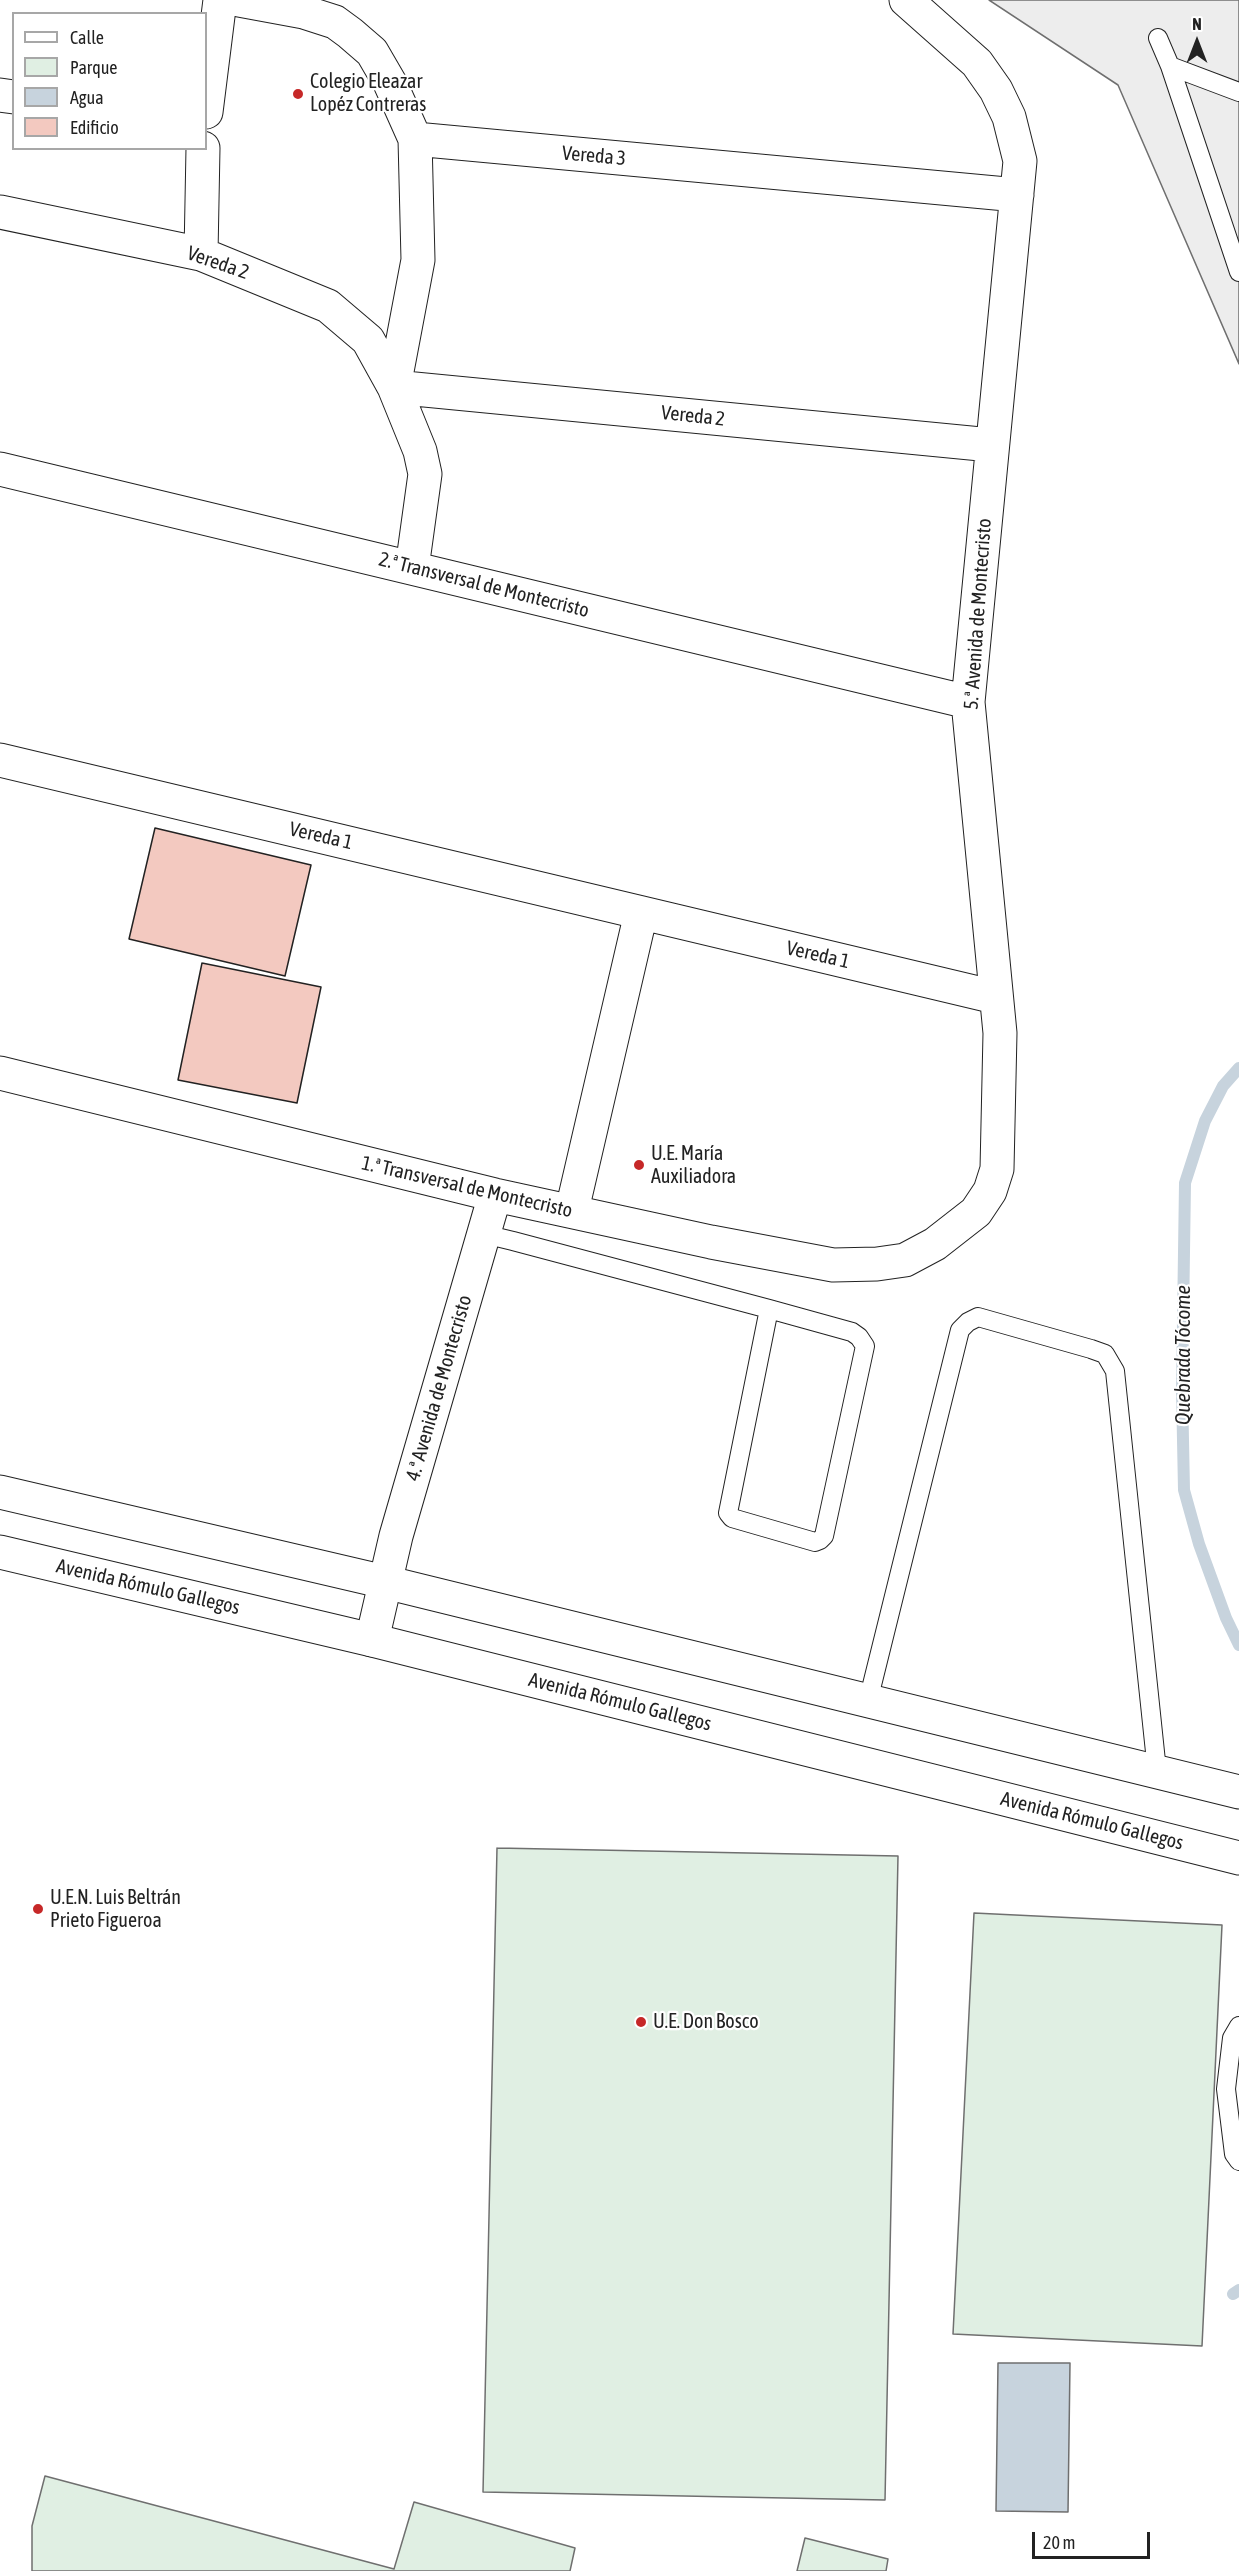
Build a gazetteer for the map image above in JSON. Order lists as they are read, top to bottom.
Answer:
{
  "streets": {
    "street": [
      "Vereda 3",
      "Vereda 2",
      "2.ª Transversal de Montecristo",
      "5.ª Avenida de Montecristo",
      "Vereda 1",
      "1.ª Transversal de Montecristo",
      "4.ª Avenida de Montecristo",
      "Avenida Rómulo Gallegos"
    ]
  },
  "crossings": [
    ["Vereda 3", "5.ª Avenida de Montecristo"],
    ["Vereda 2", "2.ª Transversal de Montecristo"],
    ["Vereda 2", "5.ª Avenida de Montecristo"],
    ["2.ª Transversal de Montecristo", "5.ª Avenida de Montecristo"],
    ["5.ª Avenida de Montecristo", "Vereda 1"],
    ["5.ª Avenida de Montecristo", "1.ª Transversal de Montecristo"],
    ["1.ª Transversal de Montecristo", "4.ª Avenida de Montecristo"],
    ["4.ª Avenida de Montecristo", "Avenida Rómulo Gallegos"]
  ],
  "water": ["Quebrada Tócome"],
  "places": [
    "Colegio Eleazar Lopéz Contreras",
    "U.E. María Auxiliadora",
    "U.E.N. Luis Beltrán Prieto Figueroa",
    "U.E. Don Bosco"
  ],
  "legend": [
    "Calle",
    "Parque",
    "Agua",
    "Edificio"
  ],
  "scale_bar": "20 m",
  "north": "top"
}
